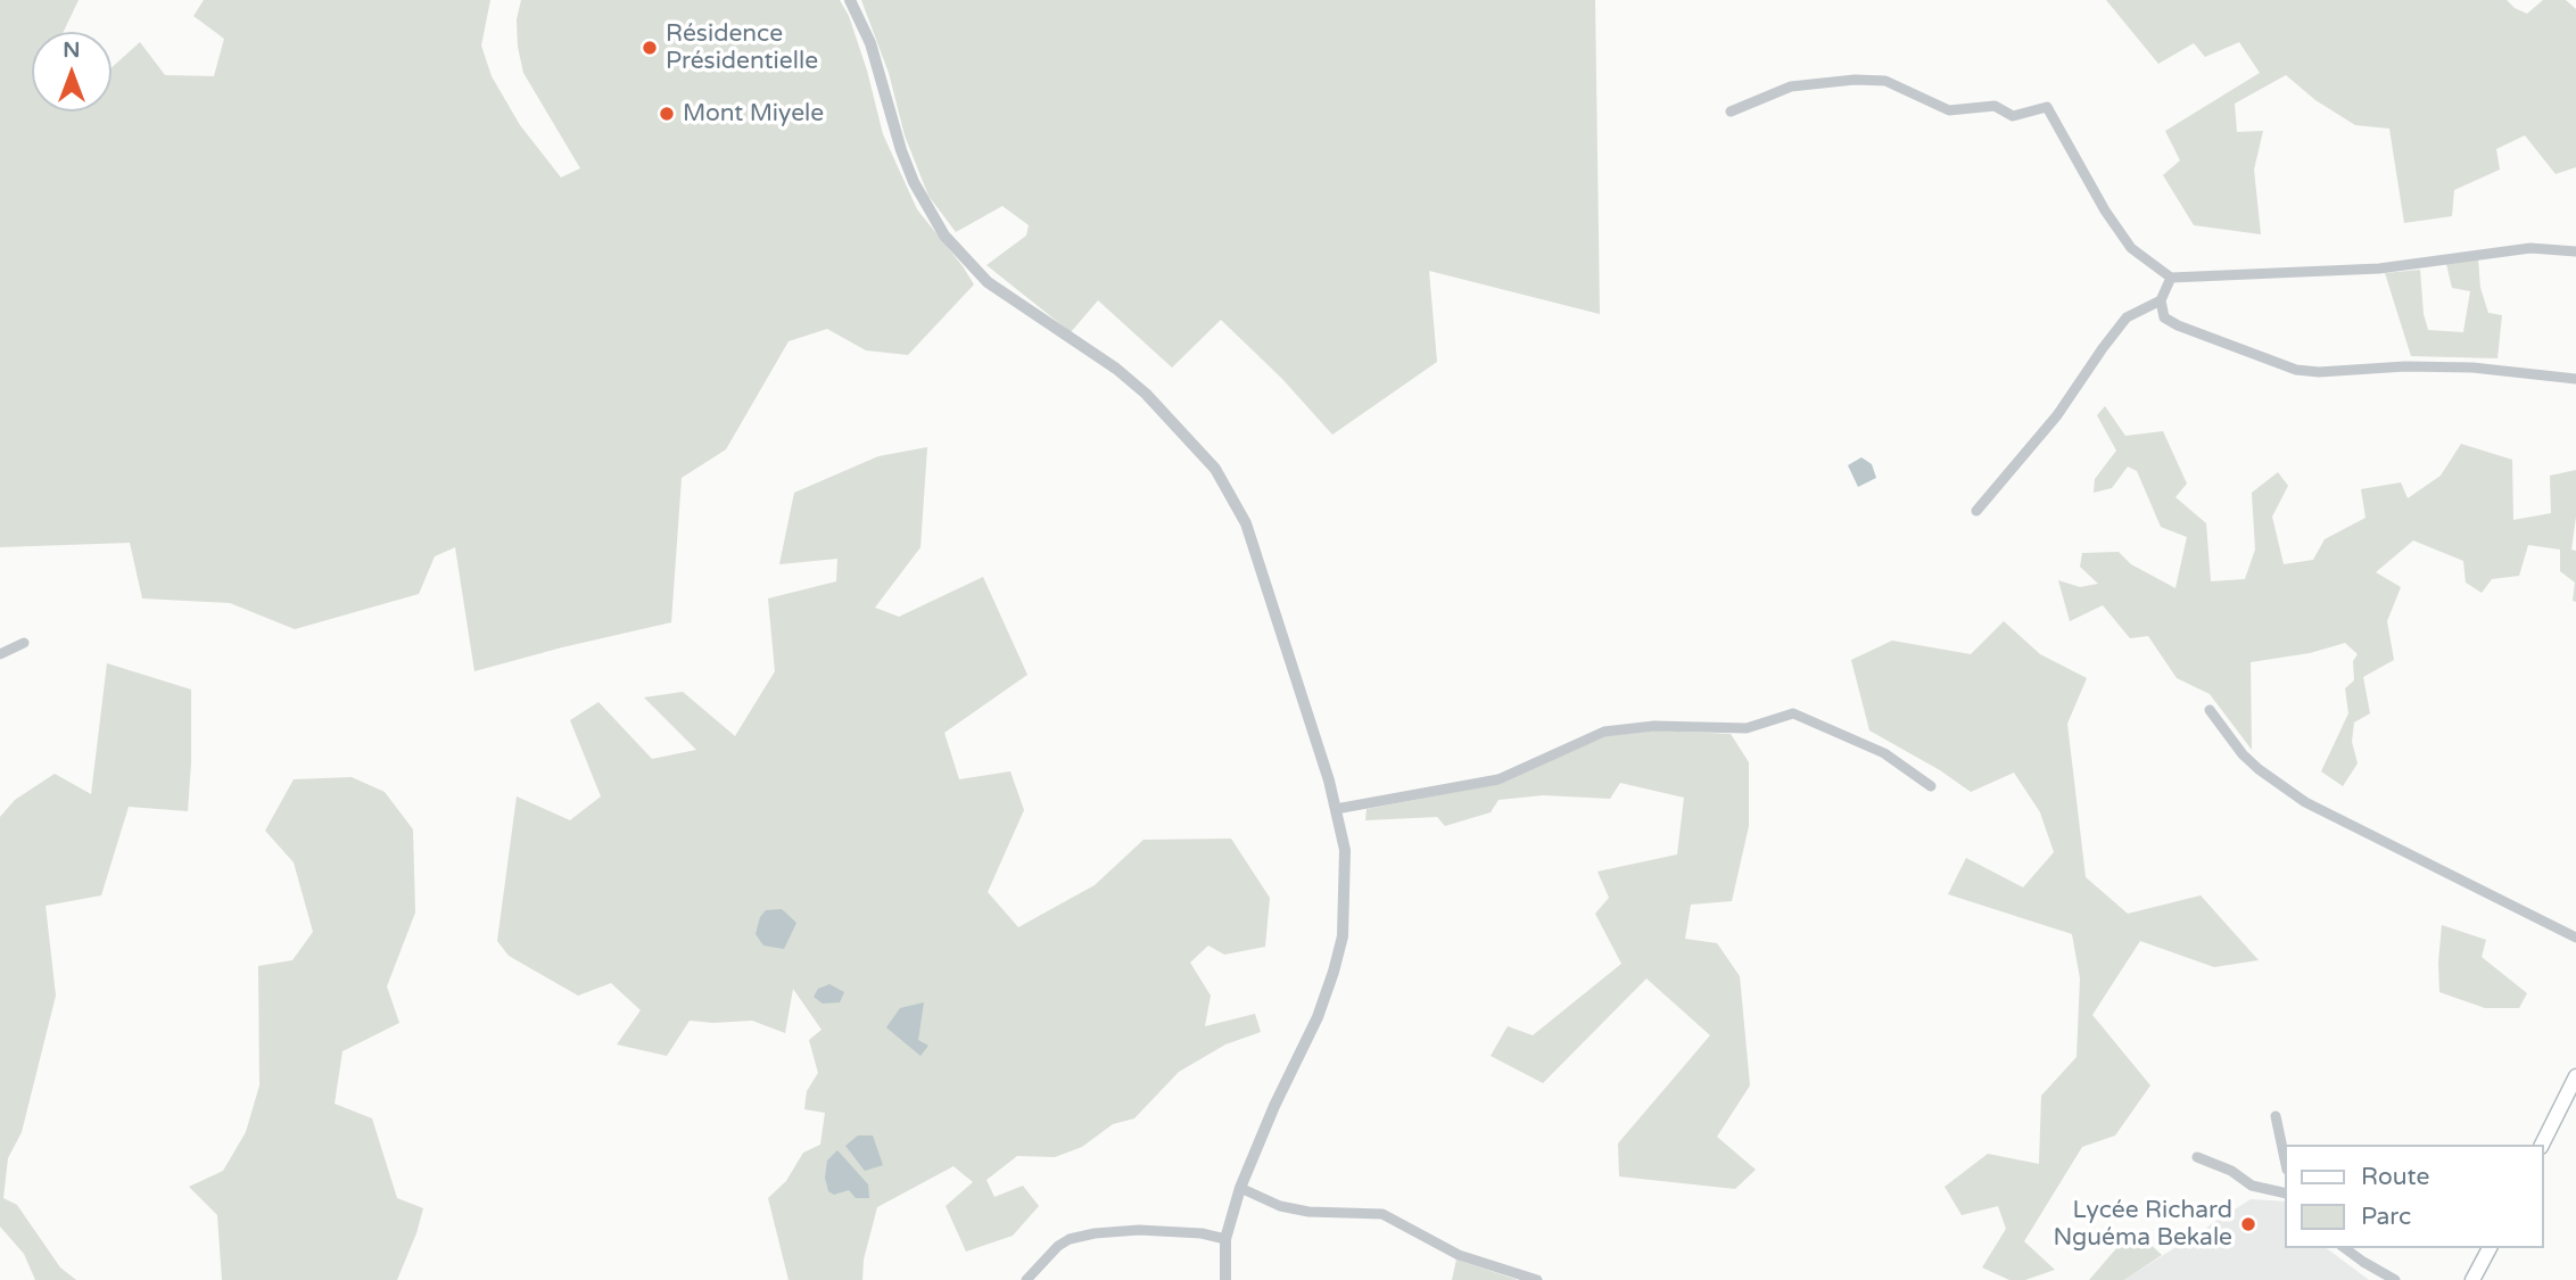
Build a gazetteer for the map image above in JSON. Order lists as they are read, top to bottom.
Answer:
{
  "places": ["Résidence Présidentielle", "Mont Miyele", "Lycée Richard Nguéma Bekale"],
  "legend": ["Route", "Parc"],
  "north": "top"
}
